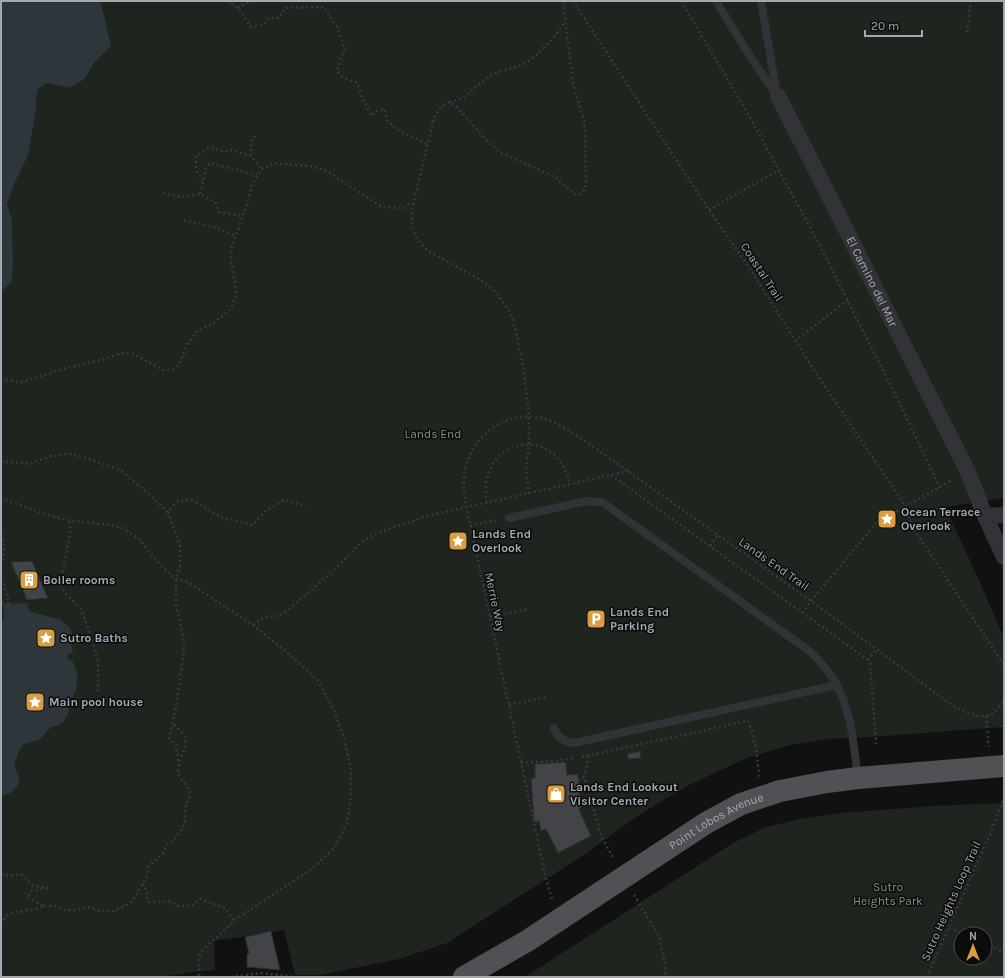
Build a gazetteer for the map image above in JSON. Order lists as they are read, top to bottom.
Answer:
{
  "streets": {
    "main road": ["Point Lobos Avenue"],
    "street": ["El Camino del Mar"],
    "path": [
      "Coastal Trail",
      "Lands End Trail",
      "Merrie Way",
      "Sutro Heights Loop Trail"
    ]
  },
  "crossings": [
    ["Lands End Trail", "Merrie Way"],
    ["Merrie Way", "Point Lobos Avenue"]
  ],
  "parks": ["Lands End", "Sutro Heights Park"],
  "places": {
    "place": [
      "Ocean Terrace Overlook",
      "Lands End Overlook",
      "Sutro Baths",
      "Main pool house"
    ],
    "building": ["Boiler rooms"],
    "parking": ["Lands End Parking"],
    "shop": ["Lands End Lookout Visitor Center"]
  },
  "scale_bar": "20 m",
  "north": "top"
}
